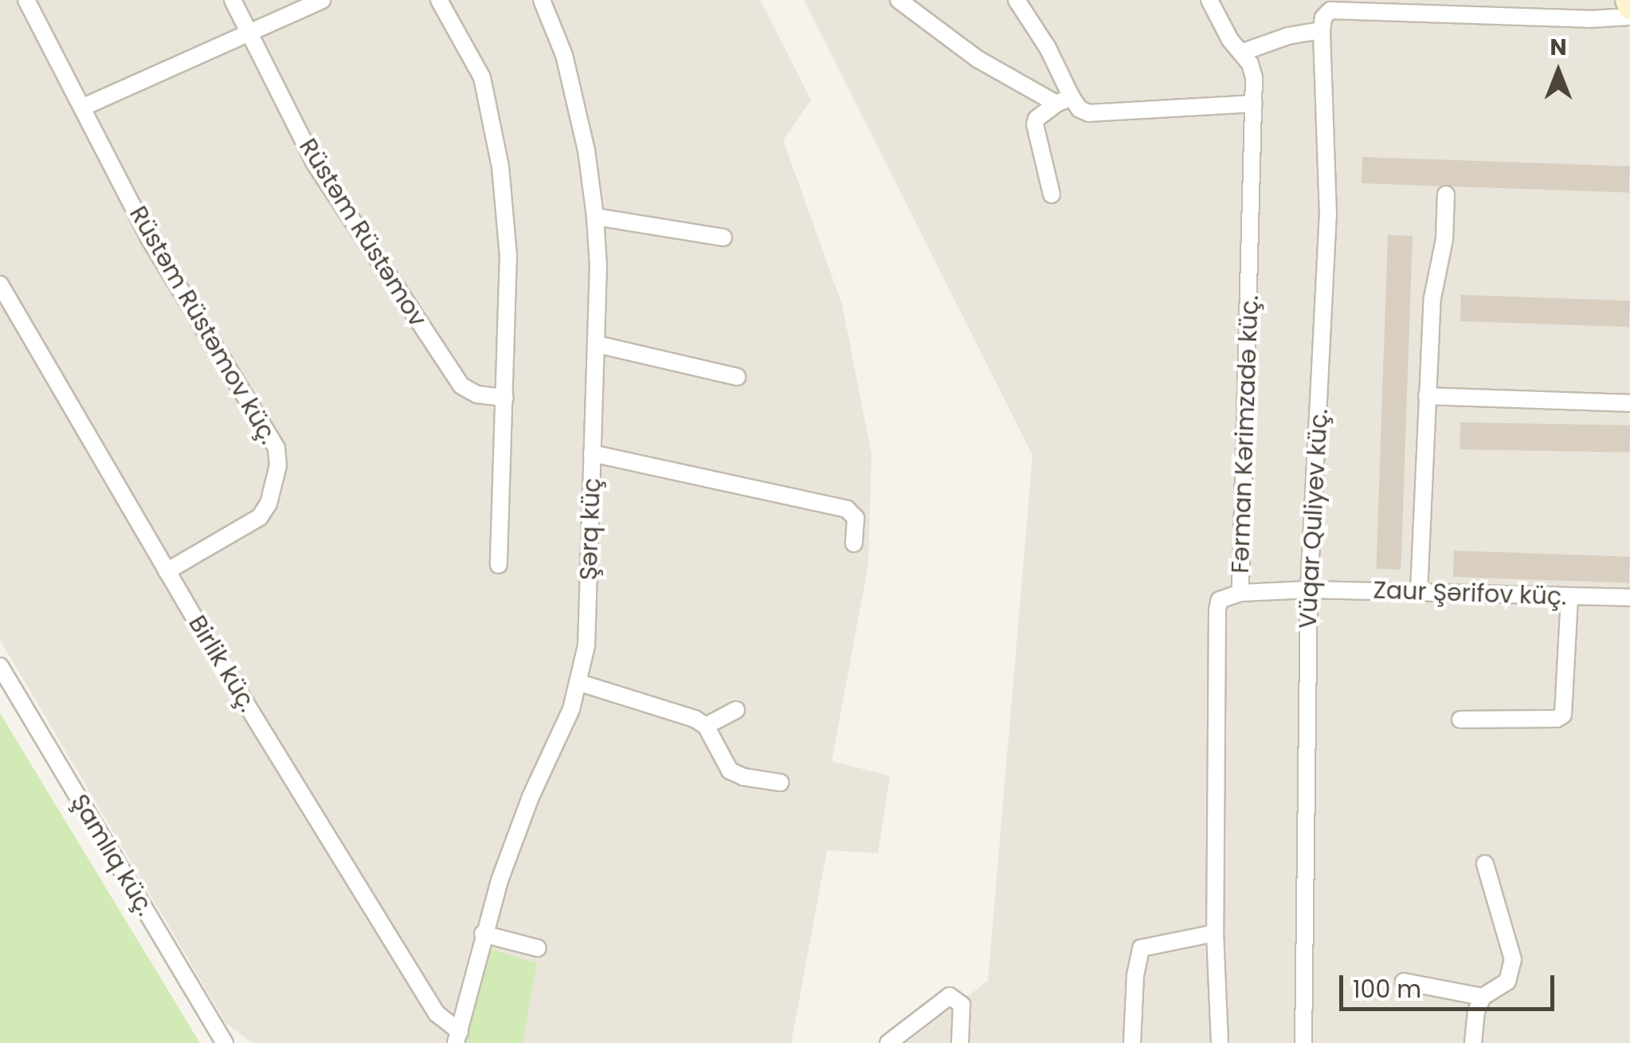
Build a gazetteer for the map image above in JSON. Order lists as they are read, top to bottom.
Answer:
{
  "streets": {
    "street": [
      "Rüstəm Rüstəmov",
      "Rüstəm Rüstəmov küç.",
      "Fərman Kərimzadə küç.",
      "Vüqar Quliyev küç.",
      "Şərq küç",
      "Zaur Şərifov küç.",
      "Birlik küç.",
      "Şamlıq küç."
    ]
  },
  "crossings": [
    ["Rüstəm Rüstəmov küç.", "Birlik küç."],
    ["Fərman Kərimzadə küç.", "Zaur Şərifov küç."],
    ["Vüqar Quliyev küç.", "Zaur Şərifov küç."],
    ["Şərq küç", "Birlik küç."]
  ],
  "scale_bar": "100 m",
  "north": "top"
}
